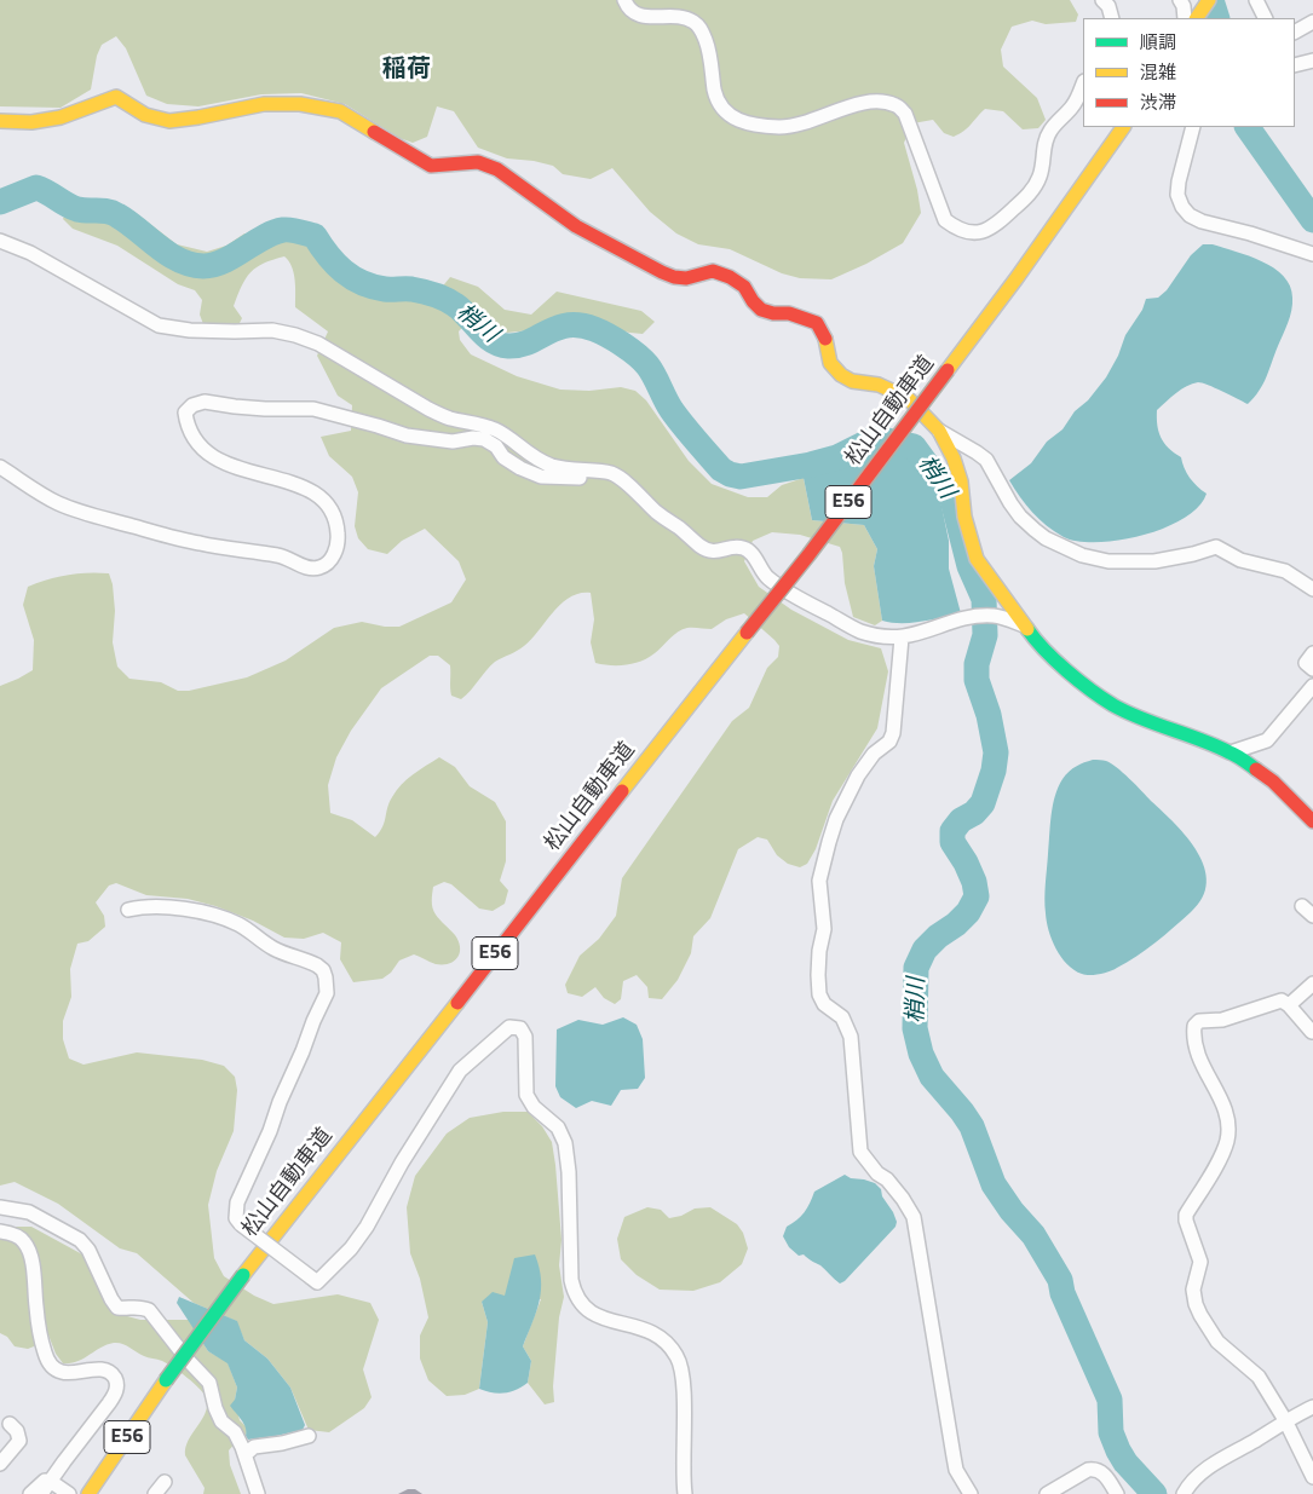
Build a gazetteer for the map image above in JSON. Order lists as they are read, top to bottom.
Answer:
{
  "streets": {
    "main road": ["松山自動車道", "E56"]
  },
  "districts": ["稲荷"],
  "water": ["梢川"],
  "legend": ["順調", "混雑", "渋滞"]
}
